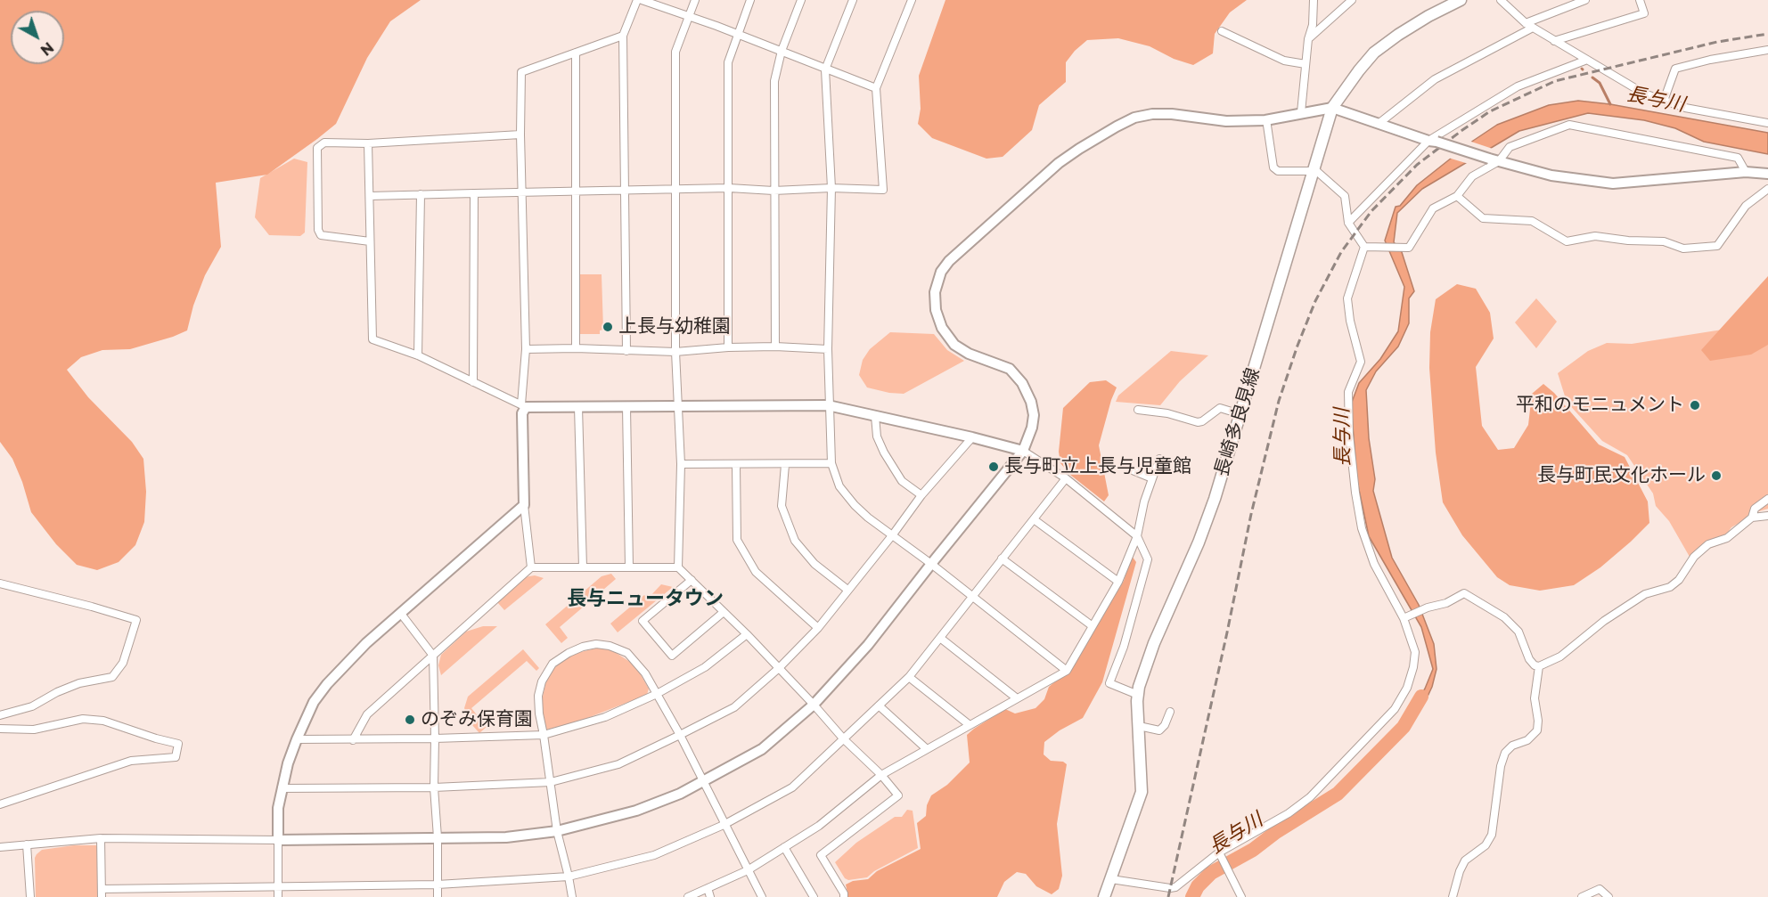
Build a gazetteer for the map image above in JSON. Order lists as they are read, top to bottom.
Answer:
{
  "streets": {
    "main road": ["長崎多良見線"]
  },
  "districts": ["長与ニュータウン"],
  "water": ["長与川"],
  "places": [
    "上長与幼稚園",
    "平和のモニュメント",
    "長与町立上長与児童館",
    "長与町民文化ホール",
    "のぞみ保育園"
  ],
  "north": "bottom right"
}
